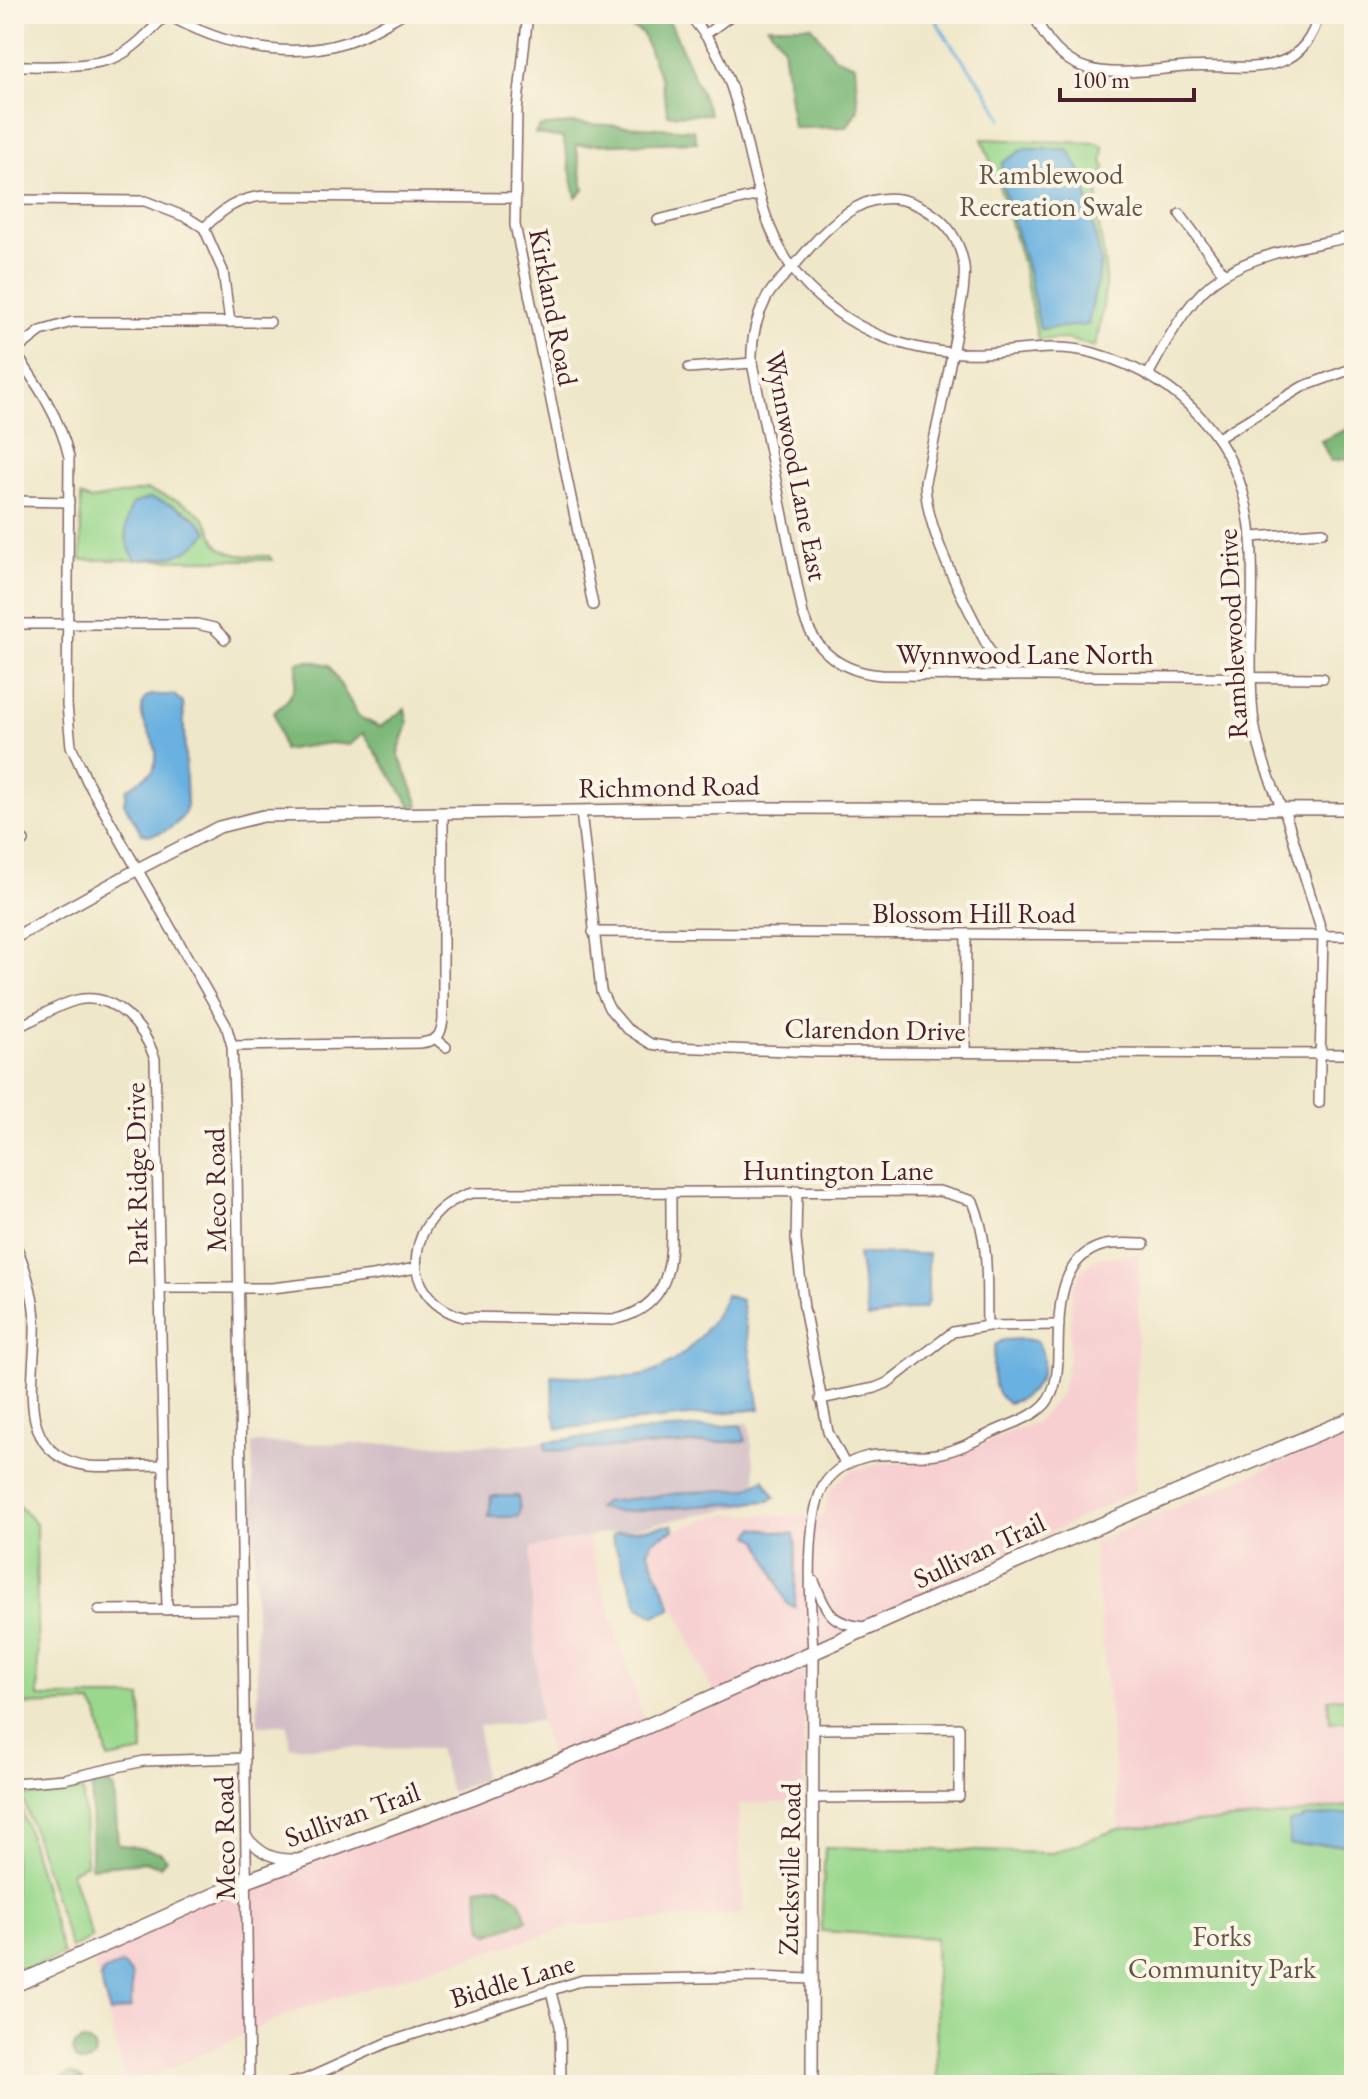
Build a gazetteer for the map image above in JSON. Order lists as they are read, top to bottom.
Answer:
{
  "streets": {
    "main road": ["Sullivan Trail"],
    "street": [
      "Kirkland Road",
      "Wynnwood Lane East",
      "Ramblewood Drive",
      "Wynnwood Lane North",
      "Richmond Road",
      "Blossom Hill Road",
      "Clarendon Drive",
      "Huntington Lane",
      "Park Ridge Drive",
      "Meco Road",
      "Zucksville Road",
      "Biddle Lane"
    ]
  },
  "crossings": [
    ["Wynnwood Lane East", "Ramblewood Drive"],
    ["Wynnwood Lane East", "Wynnwood Lane North"],
    ["Ramblewood Drive", "Wynnwood Lane North"],
    ["Ramblewood Drive", "Richmond Road"],
    ["Ramblewood Drive", "Blossom Hill Road"],
    ["Ramblewood Drive", "Clarendon Drive"],
    ["Richmond Road", "Clarendon Drive"],
    ["Richmond Road", "Meco Road"],
    ["Blossom Hill Road", "Clarendon Drive"],
    ["Meco Road", "Sullivan Trail"],
    ["Sullivan Trail", "Zucksville Road"],
    ["Zucksville Road", "Biddle Lane"]
  ],
  "parks": ["Ramblewood Recreation Swale", "Forks Community Park"],
  "scale_bar": "100 m"
}
